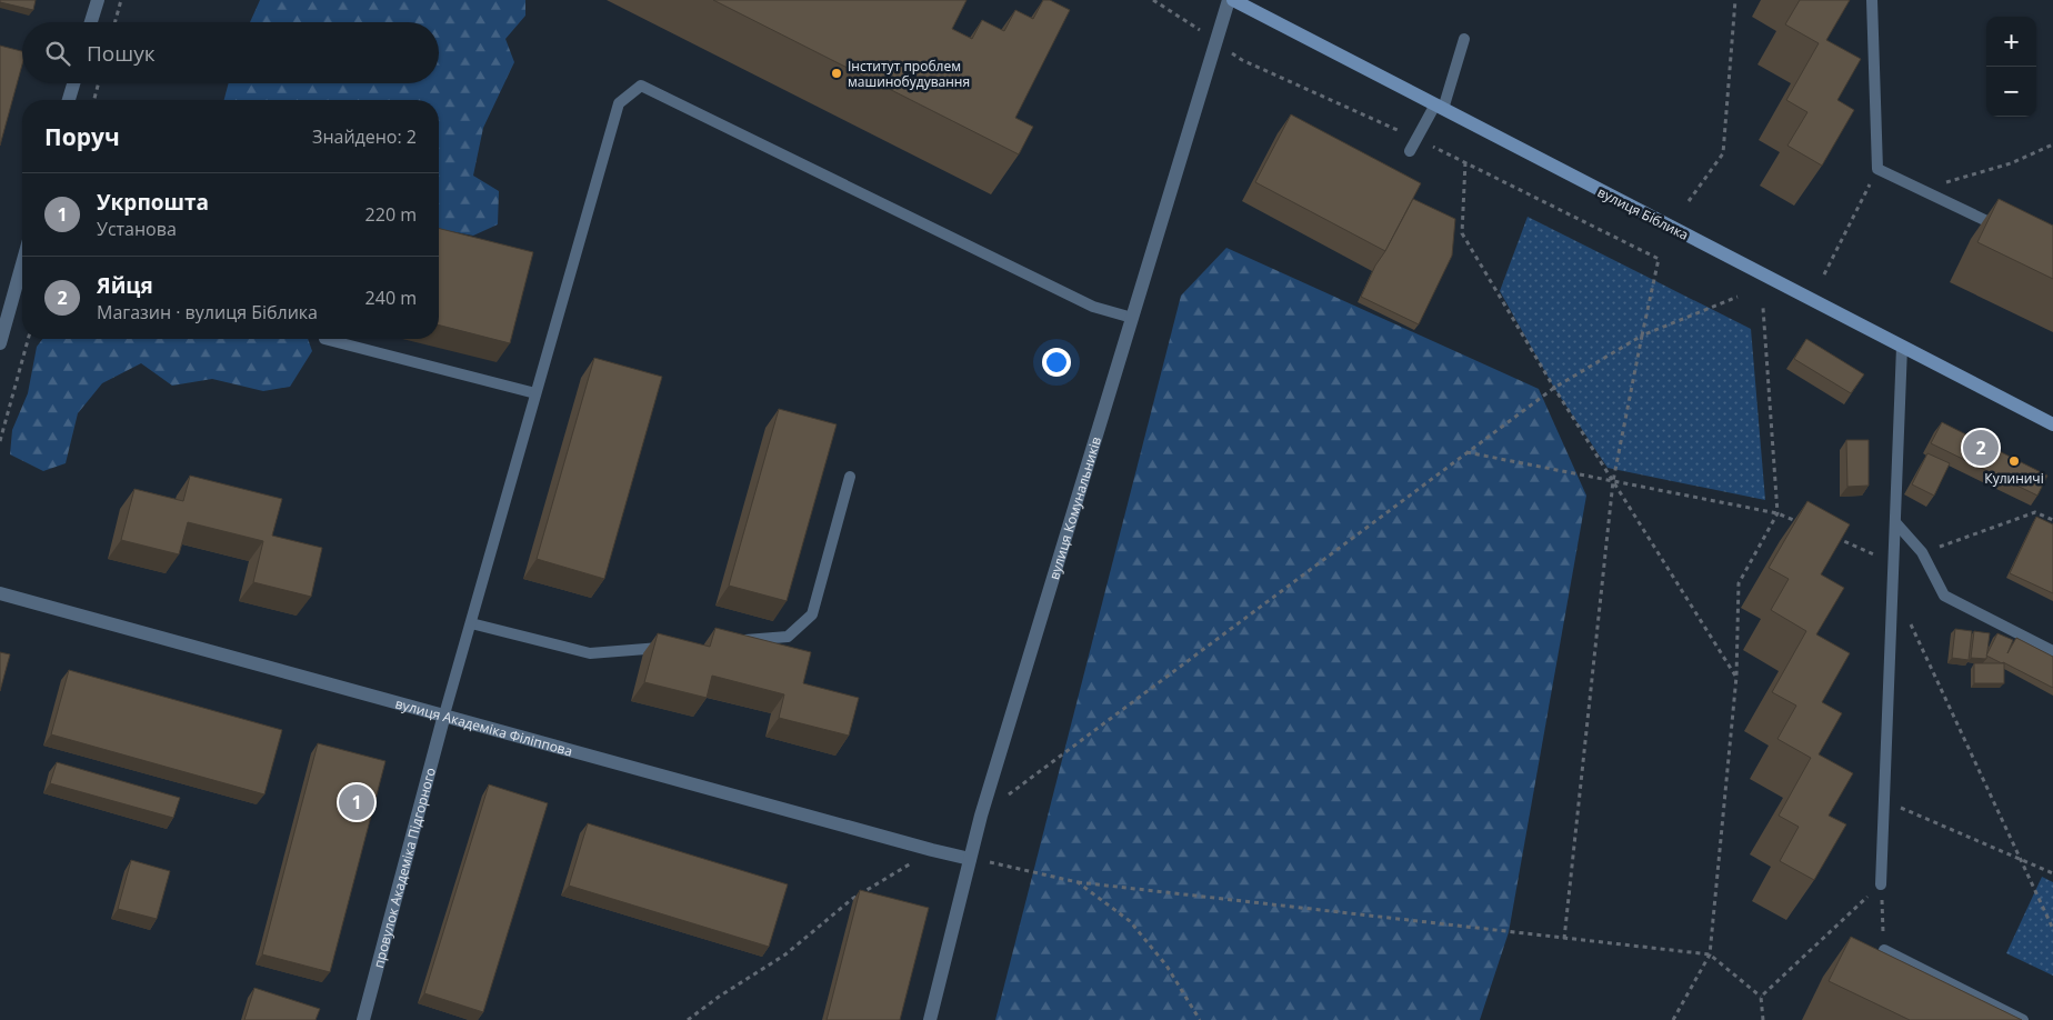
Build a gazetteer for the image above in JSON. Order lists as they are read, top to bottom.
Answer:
{
  "streets": {
    "street": [
      "вулиця Біблика",
      "вулиця Комунальників",
      "вулиця Академіка Філіппова",
      "провулок Академіка Підгорного"
    ]
  },
  "crossings": [
    ["вулиця Комунальників", "вулиця Академіка Філіппова"],
    ["вулиця Академіка Філіппова", "провулок Академіка Підгорного"]
  ],
  "places": ["Інститут проблем машинобудування", "Кулиничі"],
  "page": {
    "map_buttons": ["+", "−"],
    "search": "Пошук",
    "heading": ["Поруч", "Знайдено: 2"],
    "list": [
      {
        "mark": "1",
        "name": "Укрпошта",
        "note": "Установа",
        "value": "220 m"
      },
      {
        "mark": "2",
        "name": "Яйця",
        "note": "Магазин · вулиця Біблика",
        "value": "240 m"
      }
    ],
    "pins": ["2", "1"]
  }
}
